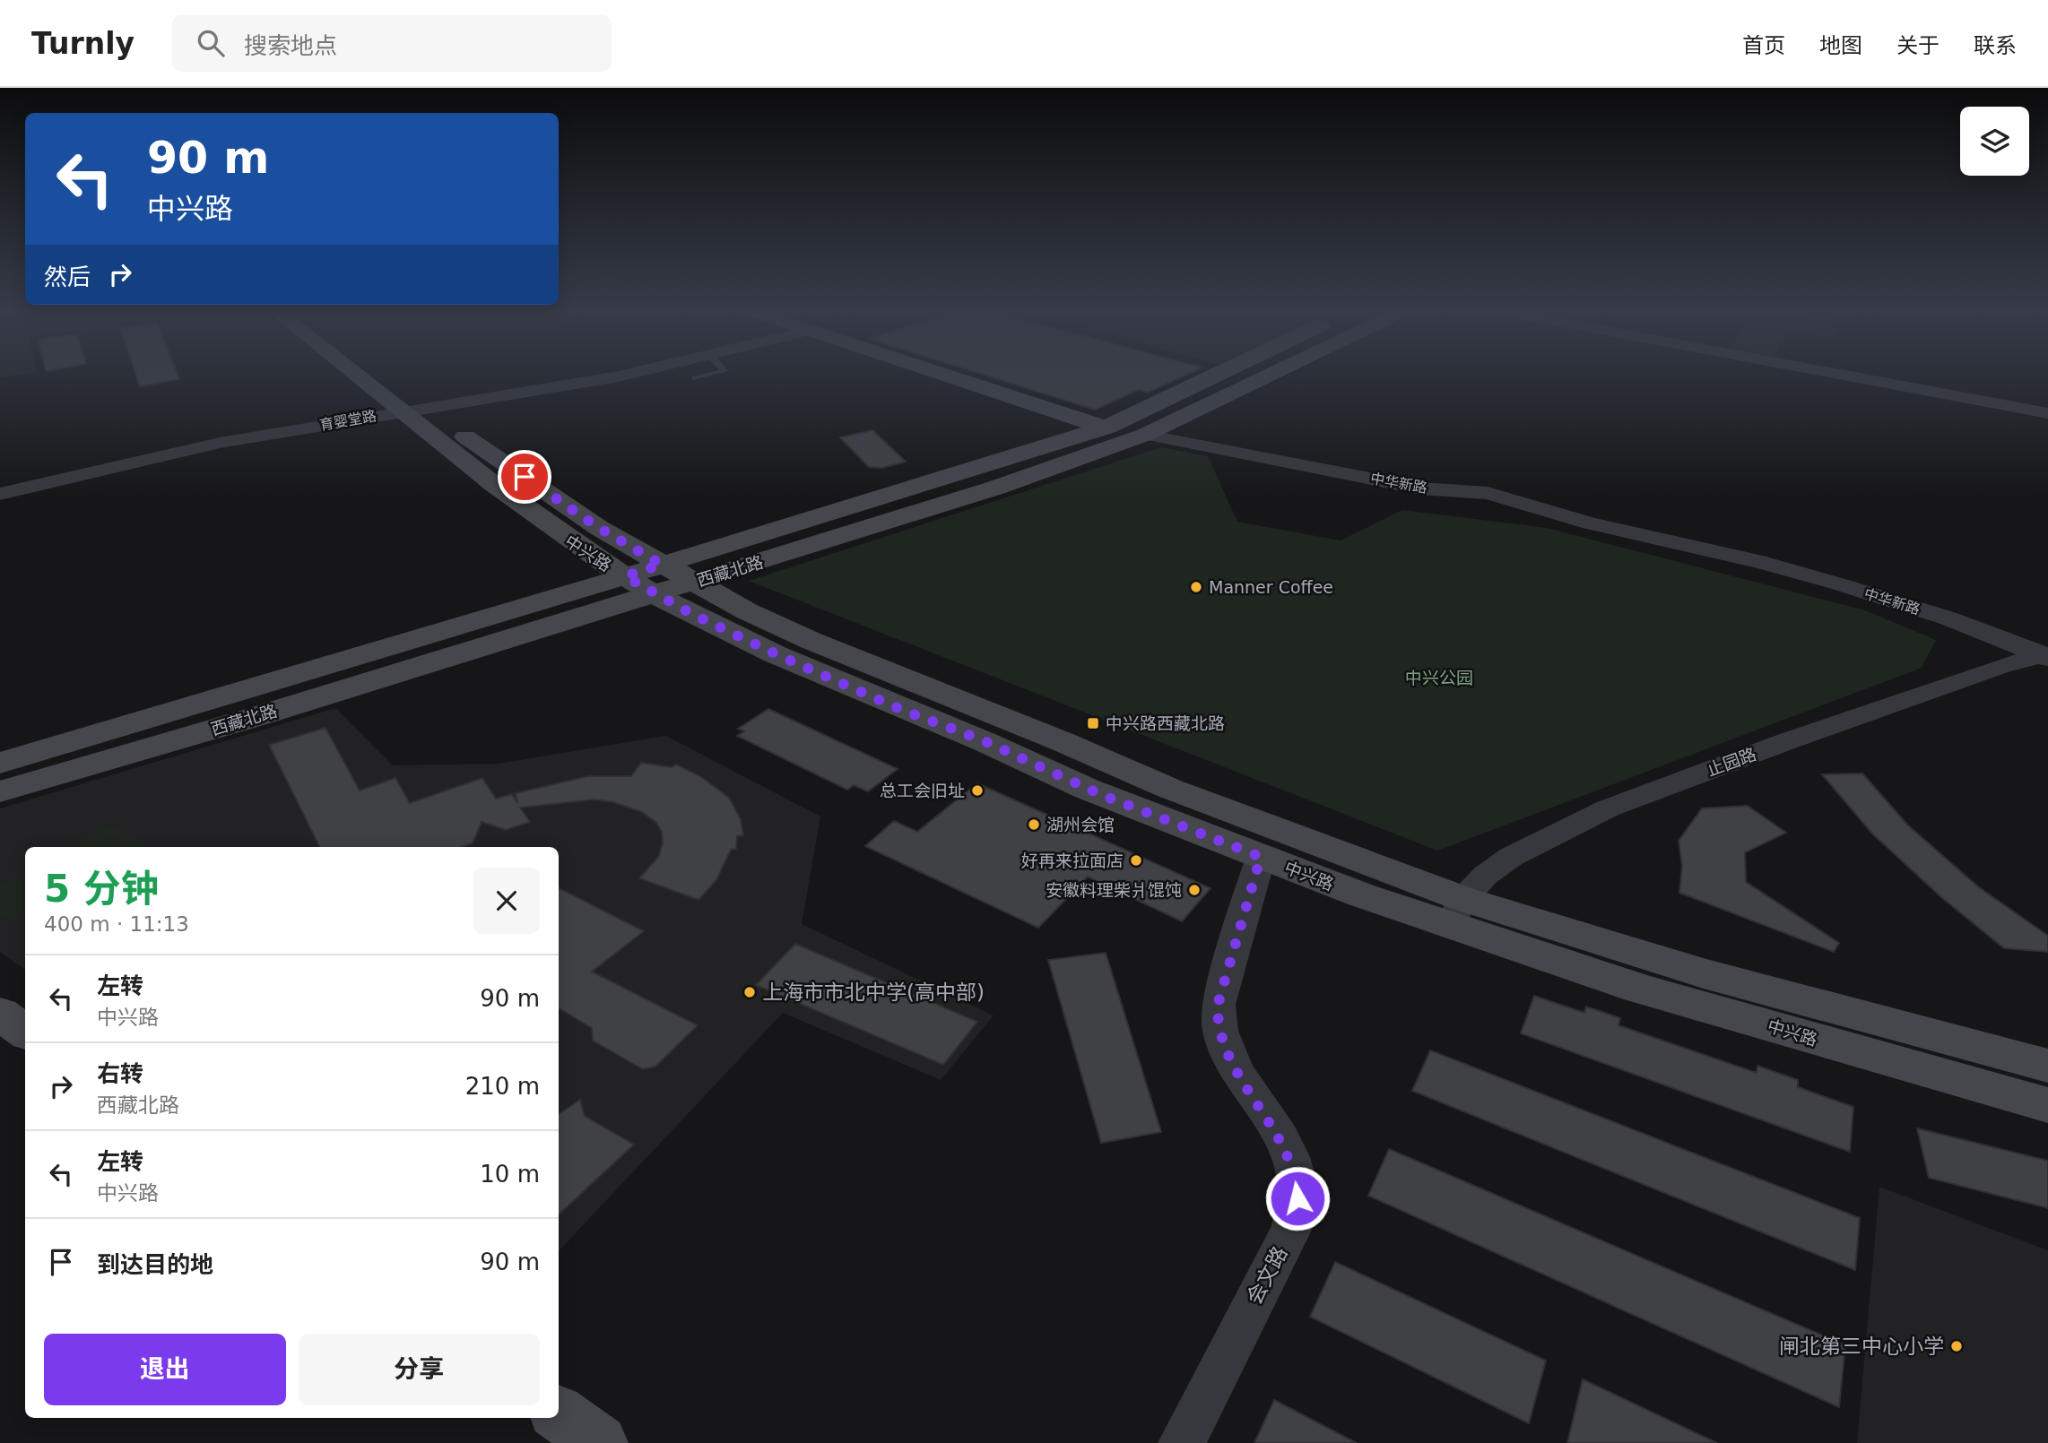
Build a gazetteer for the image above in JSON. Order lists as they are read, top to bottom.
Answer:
{
  "streets": {
    "main road": ["中华新路", "中兴路", "西藏北路"],
    "street": ["育婴堂路", "止园路", "会文路"]
  },
  "crossings": [
    ["育婴堂路", "中兴路"],
    ["中华新路", "西藏北路"],
    ["中华新路", "止园路"],
    ["中兴路", "西藏北路"],
    ["中兴路", "止园路"],
    ["中兴路", "会文路"]
  ],
  "parks": ["中兴公园"],
  "places": {
    "other": [
      "Manner Coffee",
      "总工会旧址",
      "湖州会馆",
      "好再来拉面店",
      "安徽料理柴爿馄饨",
      "上海市市北中学(高中部)",
      "闸北第三中心小学"
    ],
    "transit": ["中兴路西藏北路"]
  },
  "page": {
    "header": "Turnly",
    "search": "搜索地点",
    "nav": [
      "首页",
      "地图",
      "关于",
      "联系"
    ],
    "turn": ["90 m", "中兴路"],
    "then": "然后",
    "heading": ["5 分钟", "400 m · 11:13"],
    "list": [
      {
        "name": "左转",
        "note": "中兴路",
        "value": "90 m"
      },
      {
        "name": "右转",
        "note": "西藏北路",
        "value": "210 m"
      },
      {
        "name": "左转",
        "note": "中兴路",
        "value": "10 m"
      },
      {
        "name": "到达目的地",
        "value": "90 m"
      }
    ],
    "buttons": ["退出", "分享"]
  }
}
